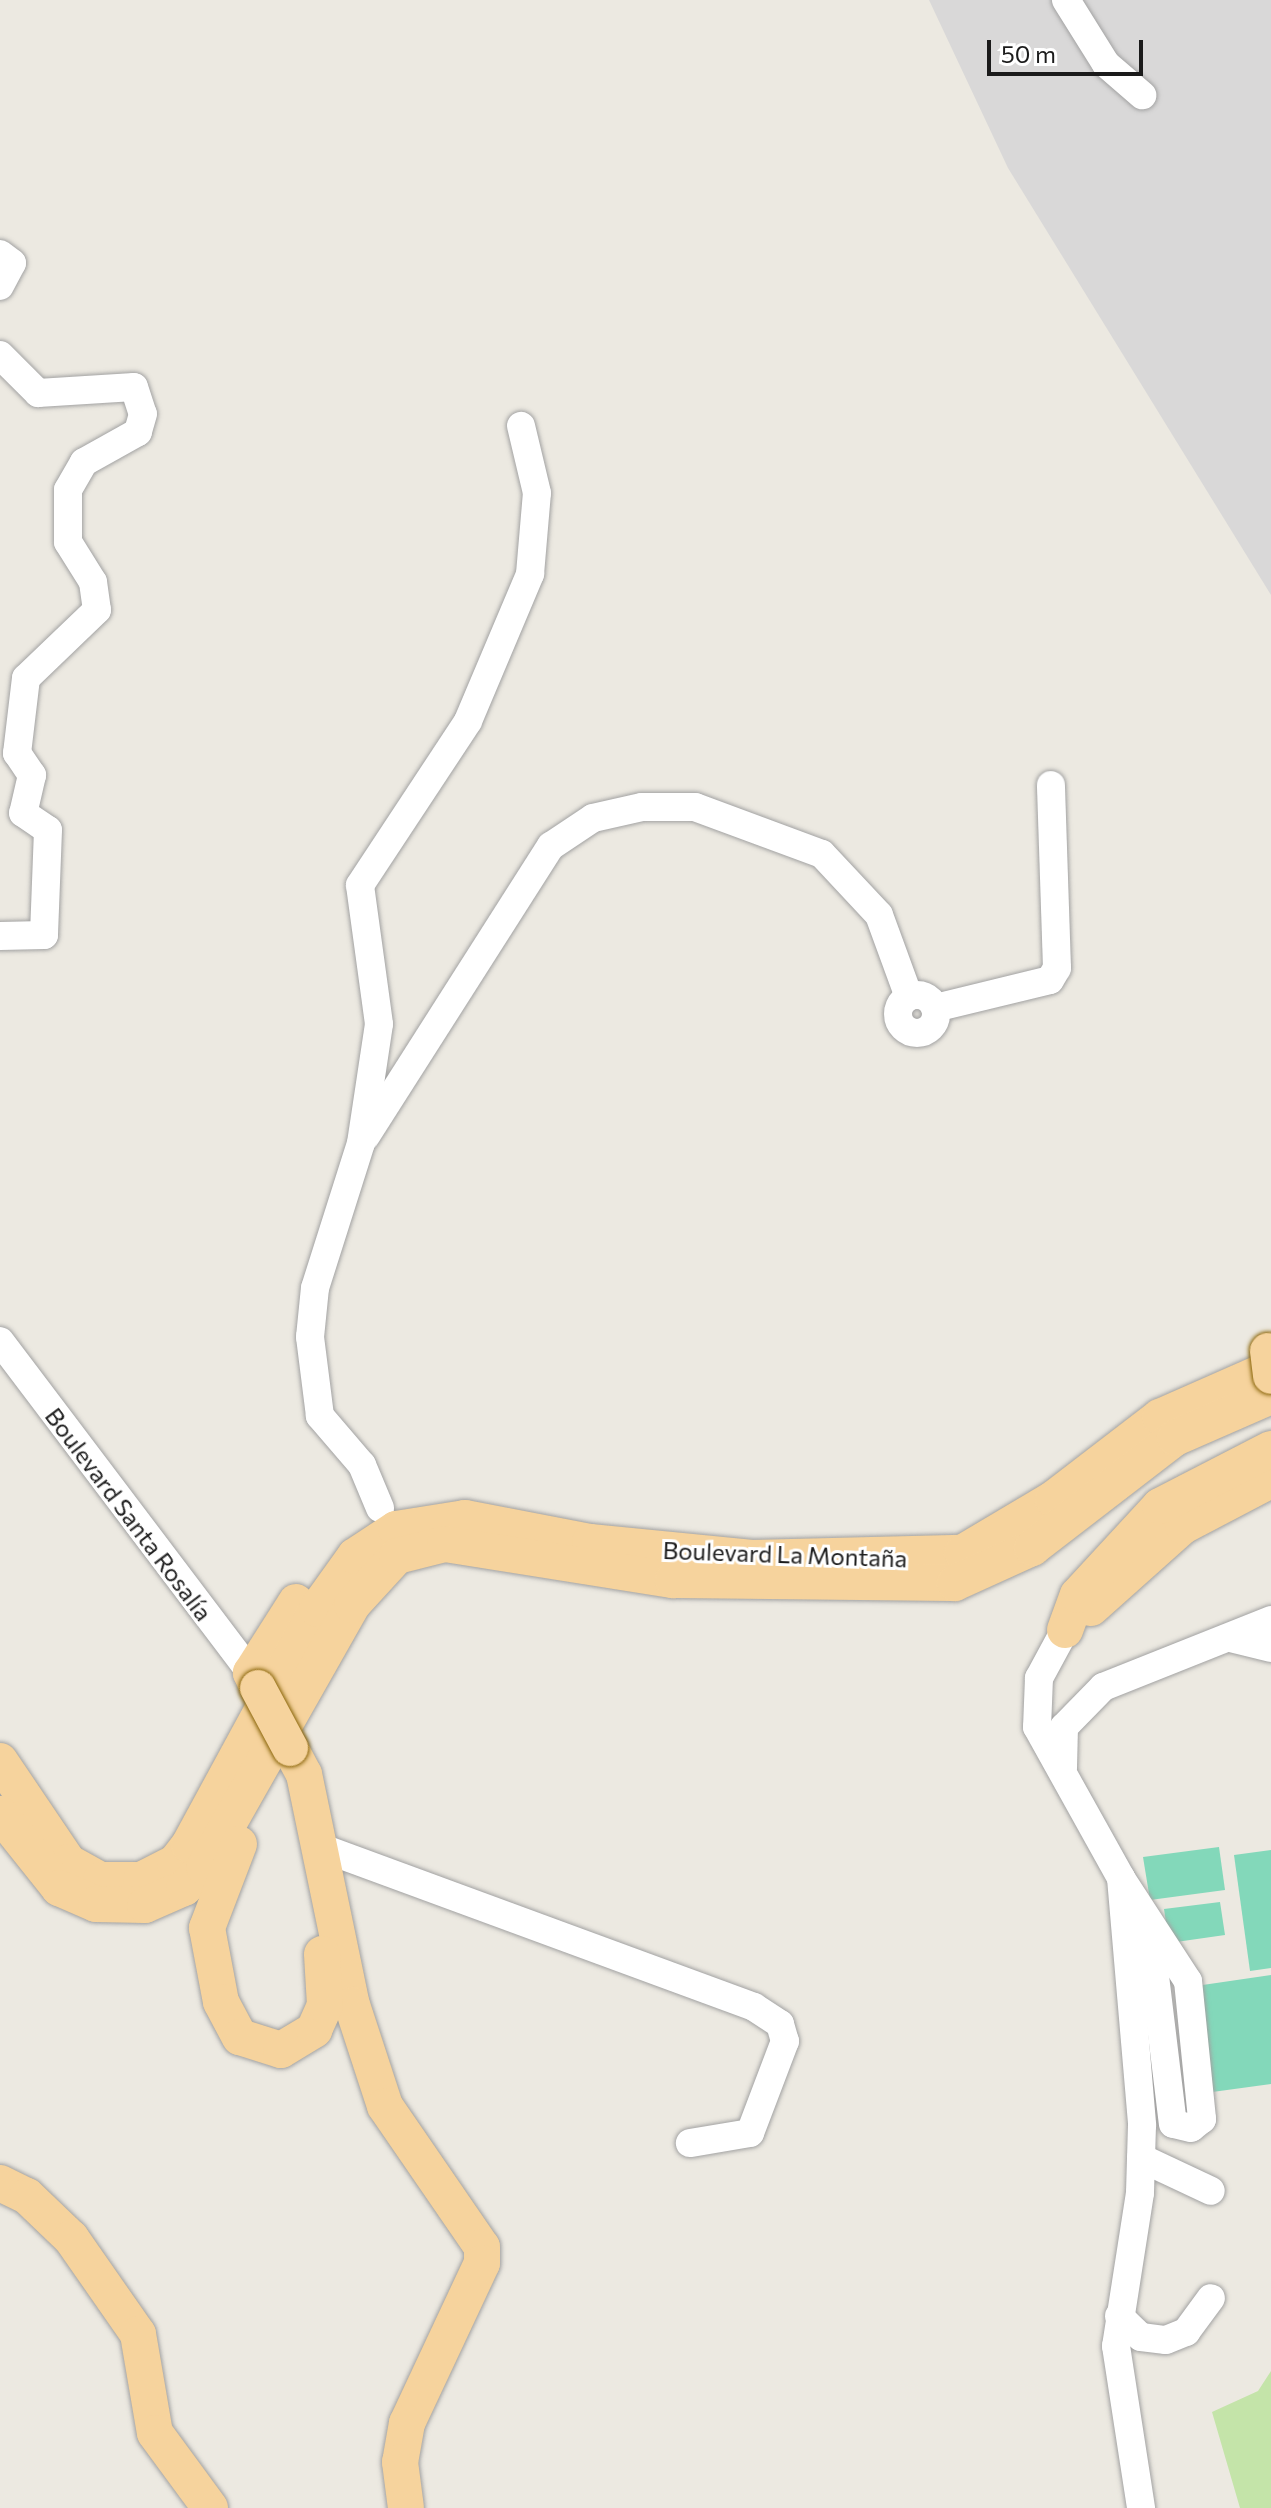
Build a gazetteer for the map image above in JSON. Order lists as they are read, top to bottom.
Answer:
{
  "streets": {
    "main road": ["Boulevard La Montaña"],
    "street": ["Boulevard Santa Rosalía"]
  },
  "crossings": [
    ["Boulevard Santa Rosalía", "Boulevard La Montaña"]
  ],
  "scale_bar": "50 m"
}
